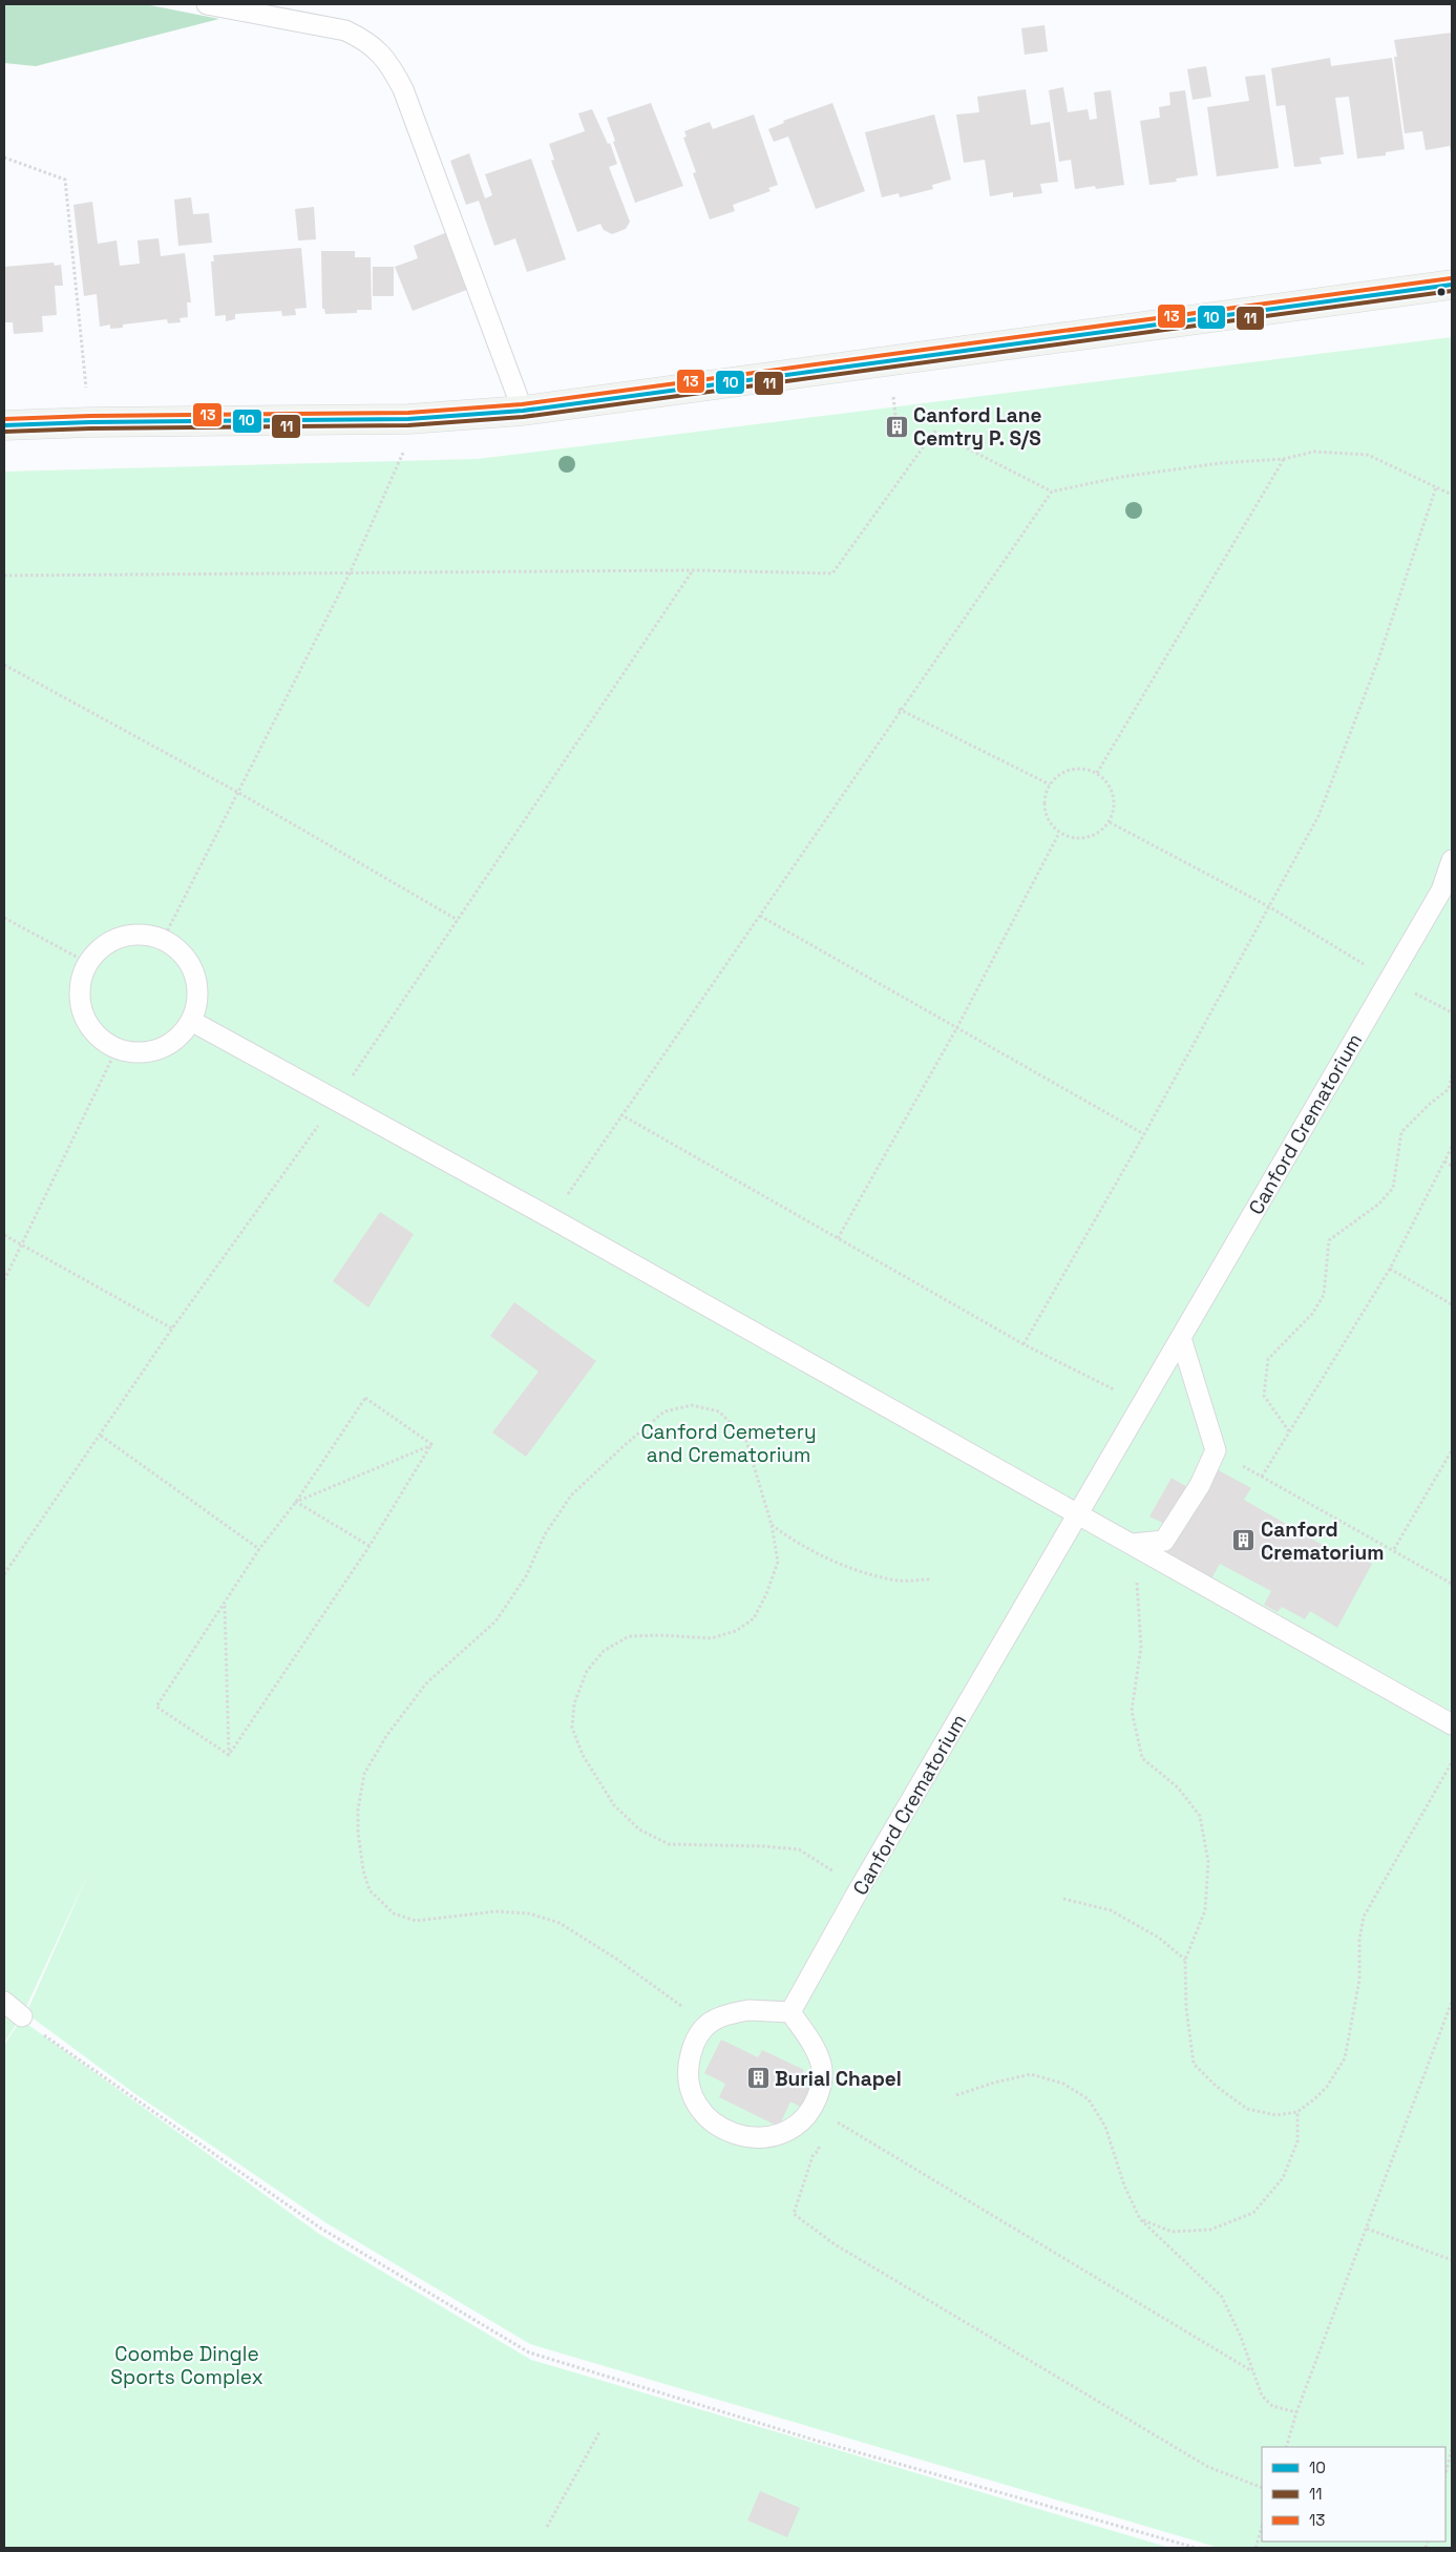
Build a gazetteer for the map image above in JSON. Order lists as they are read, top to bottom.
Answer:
{
  "streets": {
    "lane": ["Canford Crematorium"]
  },
  "parks": ["Canford Cemetery and Crematorium", "Coombe Dingle Sports Complex"],
  "places": {
    "building": ["Canford Lane Cemtry P. S/S", "Canford Crematorium", "Burial Chapel"]
  },
  "lines": ["transit line 13", "transit line 10", "transit line 11"],
  "legend": ["10", "11", "13"]
}
